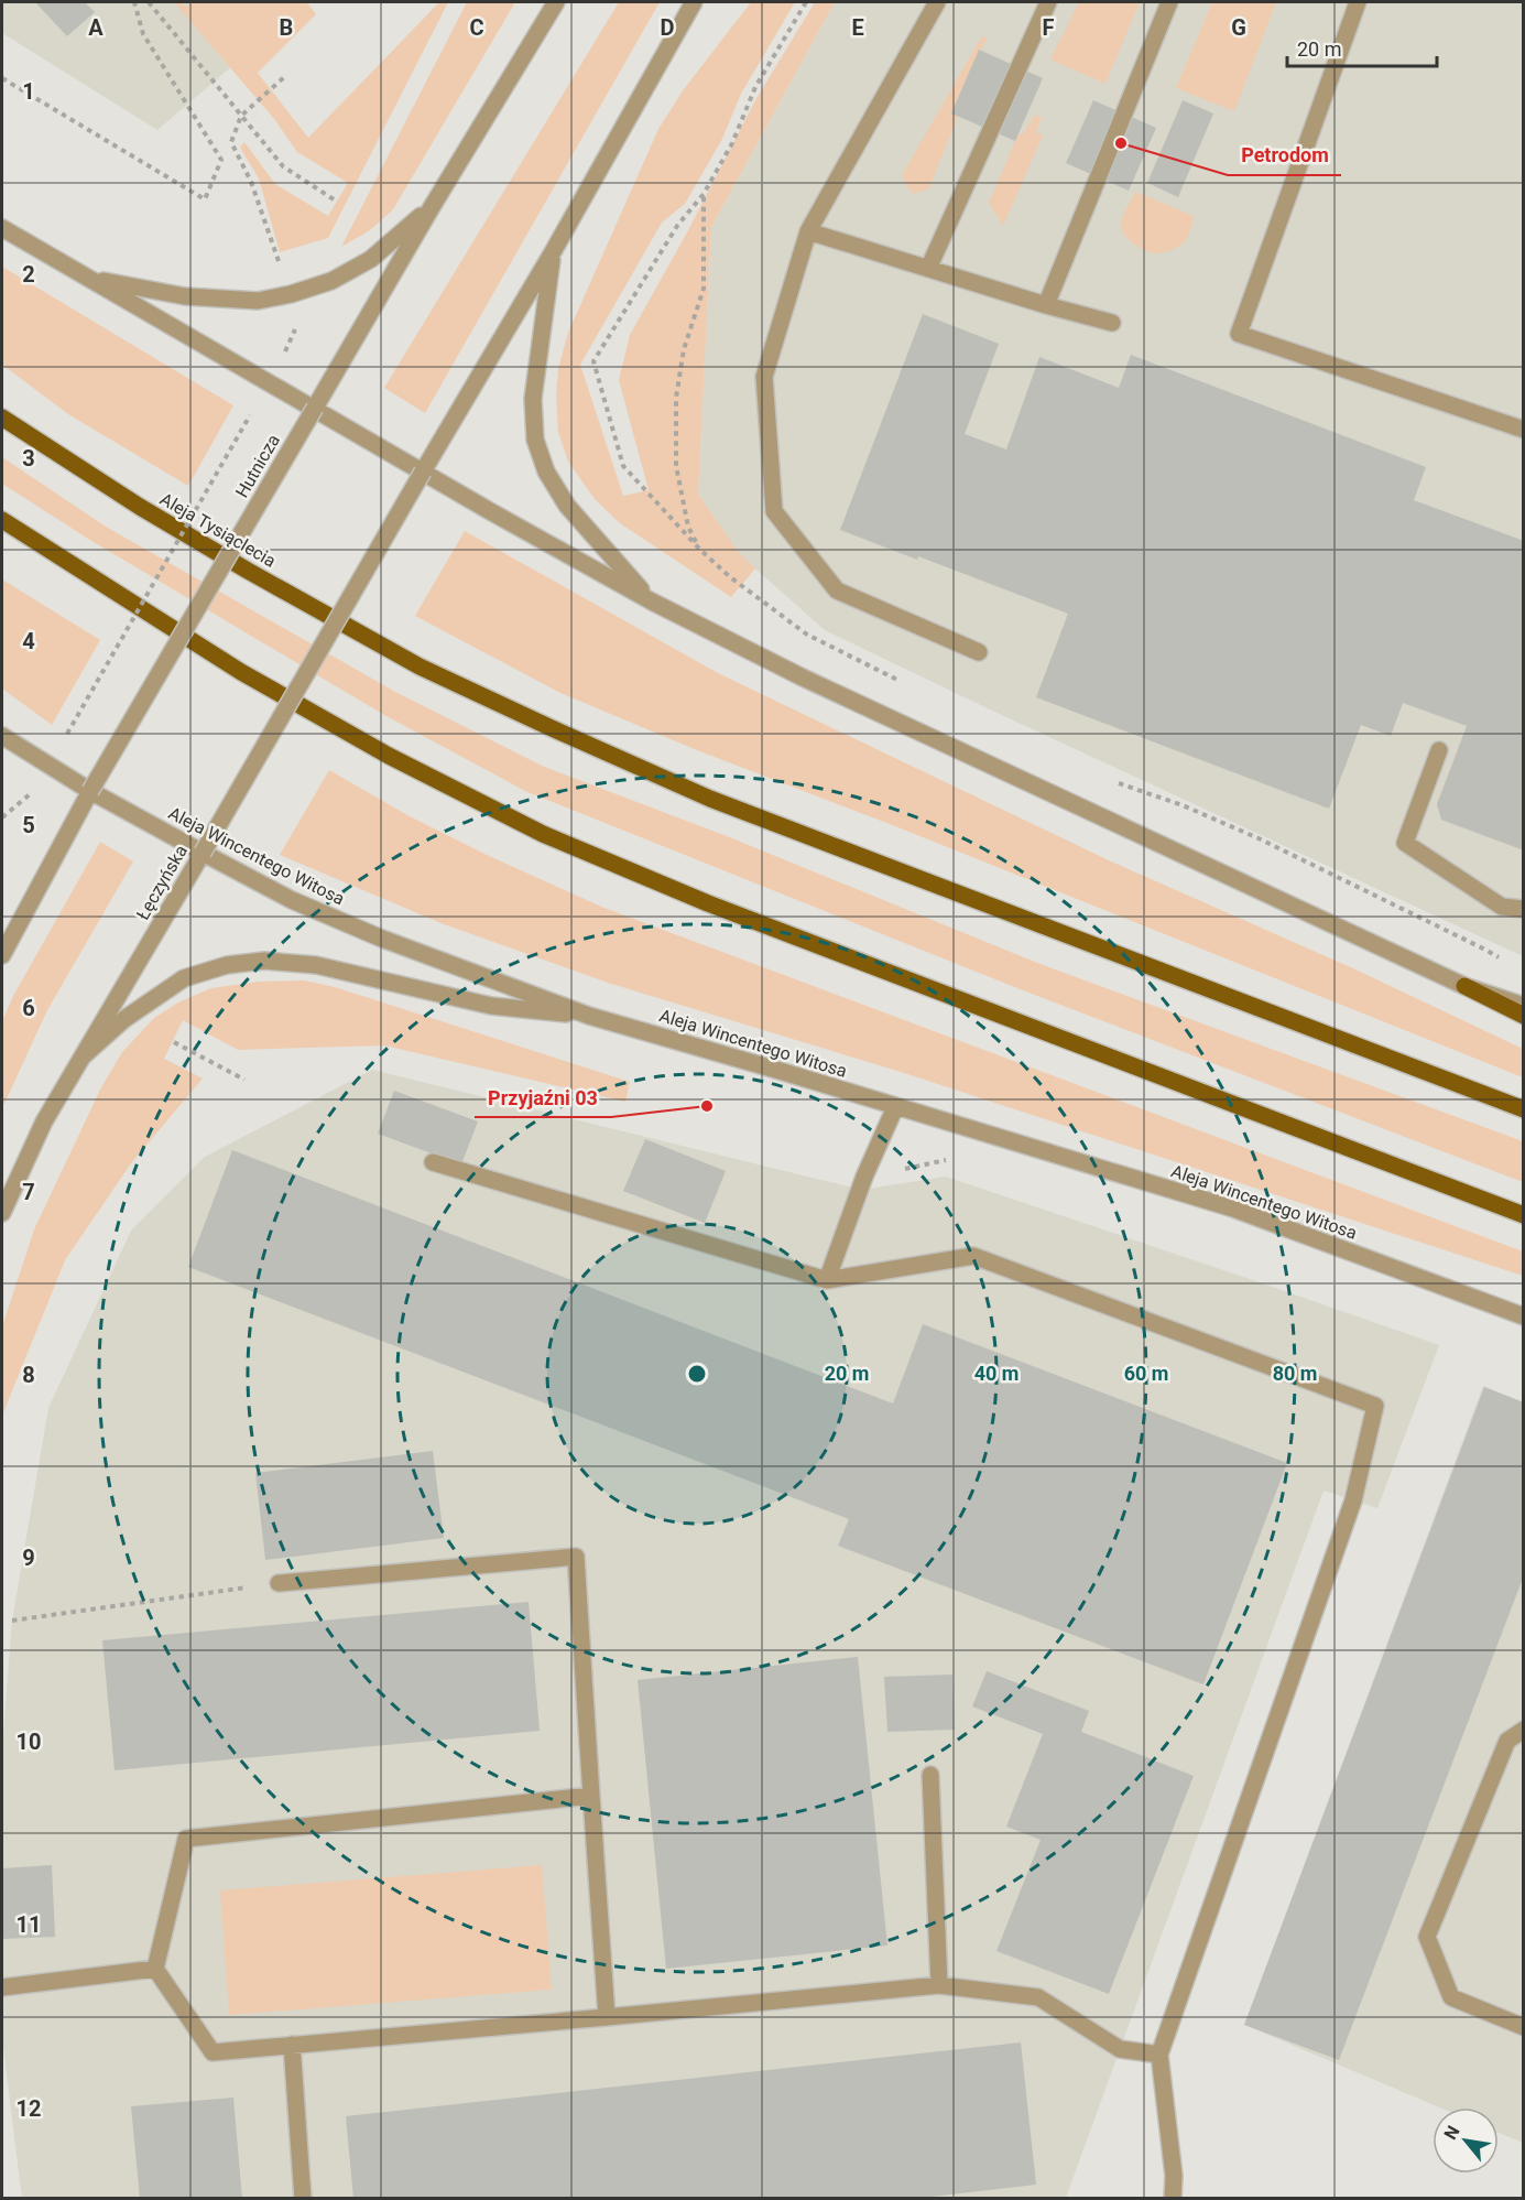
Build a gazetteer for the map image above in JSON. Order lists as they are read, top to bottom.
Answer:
{
  "streets": {
    "main road": ["Aleja Tysiąclecia"],
    "street": ["Hutnicza", "Aleja Wincentego Witosa", "Łęczyńska"]
  },
  "crossings": [
    ["Hutnicza", "Aleja Wincentego Witosa"],
    ["Aleja Wincentego Witosa", "Łęczyńska"]
  ],
  "places": ["Petrodom", "Przyjaźni 03"],
  "scale_bar": "20 m",
  "north": "top left",
  "grid": {
    "columns": [
      "A",
      "B",
      "C",
      "D",
      "E",
      "F",
      "G"
    ],
    "rows": [
      "1",
      "2",
      "3",
      "4",
      "5",
      "6",
      "7",
      "8",
      "9",
      "10",
      "11",
      "12"
    ]
  },
  "rings": [
    "20 m",
    "40 m",
    "60 m",
    "80 m"
  ]
}
